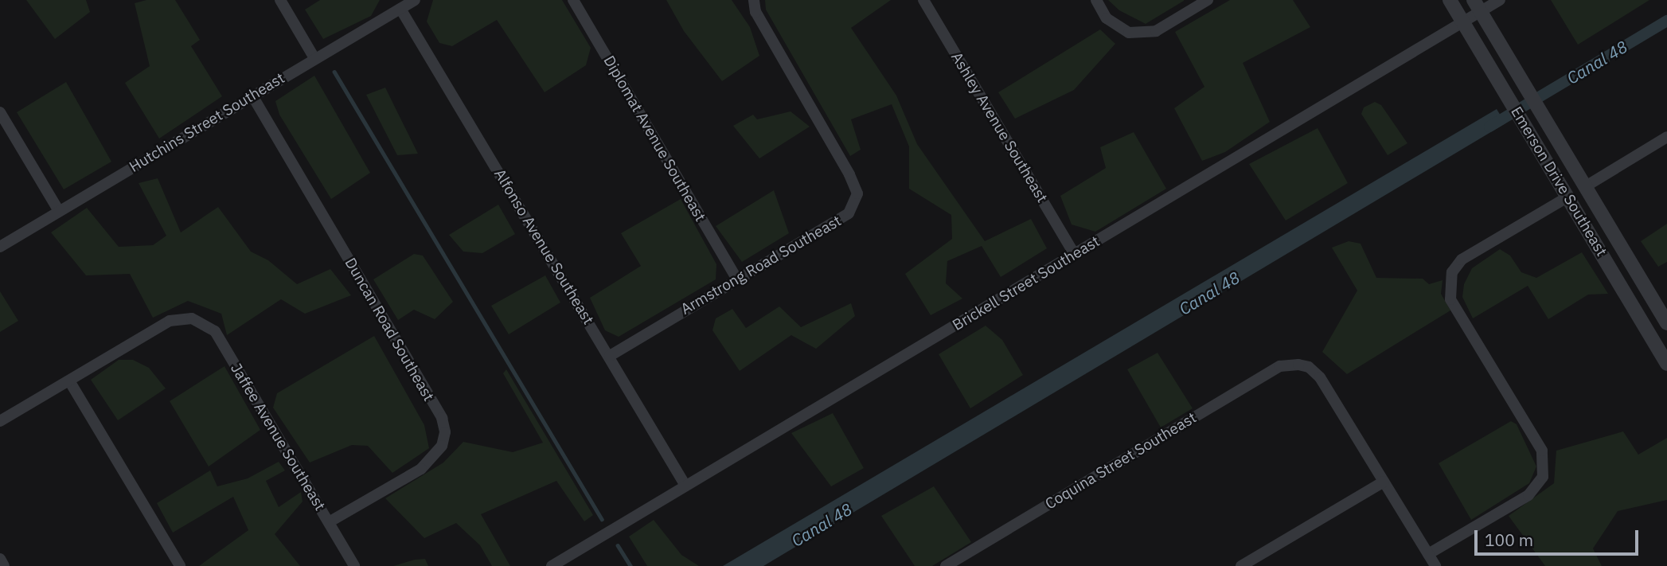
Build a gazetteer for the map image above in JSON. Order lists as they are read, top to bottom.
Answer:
{
  "streets": {
    "street": [
      "Hutchins Street Southeast",
      "Ashley Avenue Southeast",
      "Diplomat Avenue Southeast",
      "Emerson Drive Southeast",
      "Alfonso Avenue Southeast",
      "Armstrong Road Southeast",
      "Brickell Street Southeast",
      "Duncan Road Southeast",
      "Jaffee Avenue Southeast",
      "Coquina Street Southeast"
    ]
  },
  "crossings": [
    ["Hutchins Street Southeast", "Alfonso Avenue Southeast"],
    ["Hutchins Street Southeast", "Duncan Road Southeast"],
    ["Ashley Avenue Southeast", "Brickell Street Southeast"],
    ["Diplomat Avenue Southeast", "Armstrong Road Southeast"],
    ["Emerson Drive Southeast", "Brickell Street Southeast"],
    ["Alfonso Avenue Southeast", "Armstrong Road Southeast"],
    ["Alfonso Avenue Southeast", "Brickell Street Southeast"],
    ["Duncan Road Southeast", "Jaffee Avenue Southeast"]
  ],
  "water": ["Canal 48"],
  "scale_bar": "100 m"
}
